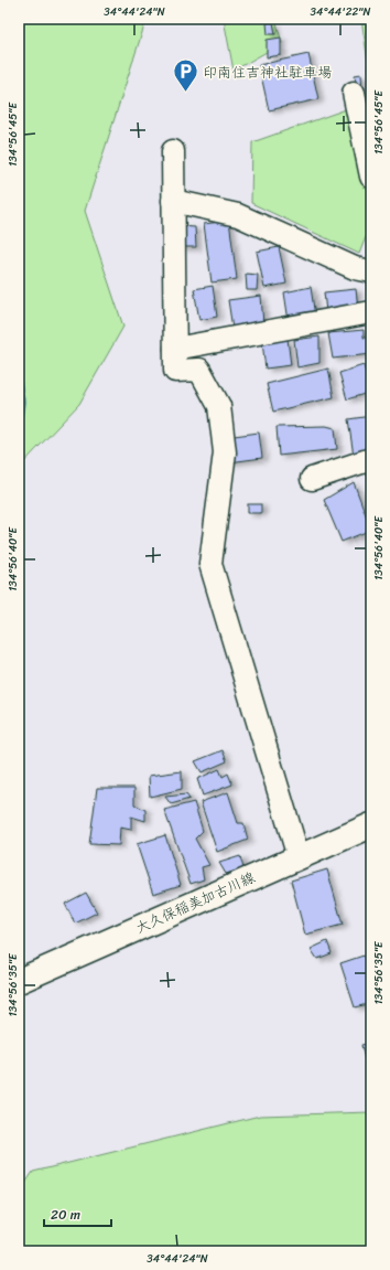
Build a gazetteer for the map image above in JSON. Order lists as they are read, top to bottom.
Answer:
{
  "streets": {
    "main road": ["大久保稲美加古川線"]
  },
  "places": {
    "parking": ["印南住吉神社駐車場"]
  },
  "scale_bar": "20 m",
  "coordinates": [
    "34°44'24\"N",
    "34°44'22\"N",
    "134°56'45\"E",
    "134°56'40\"E",
    "134°56'35\"E"
  ]
}
